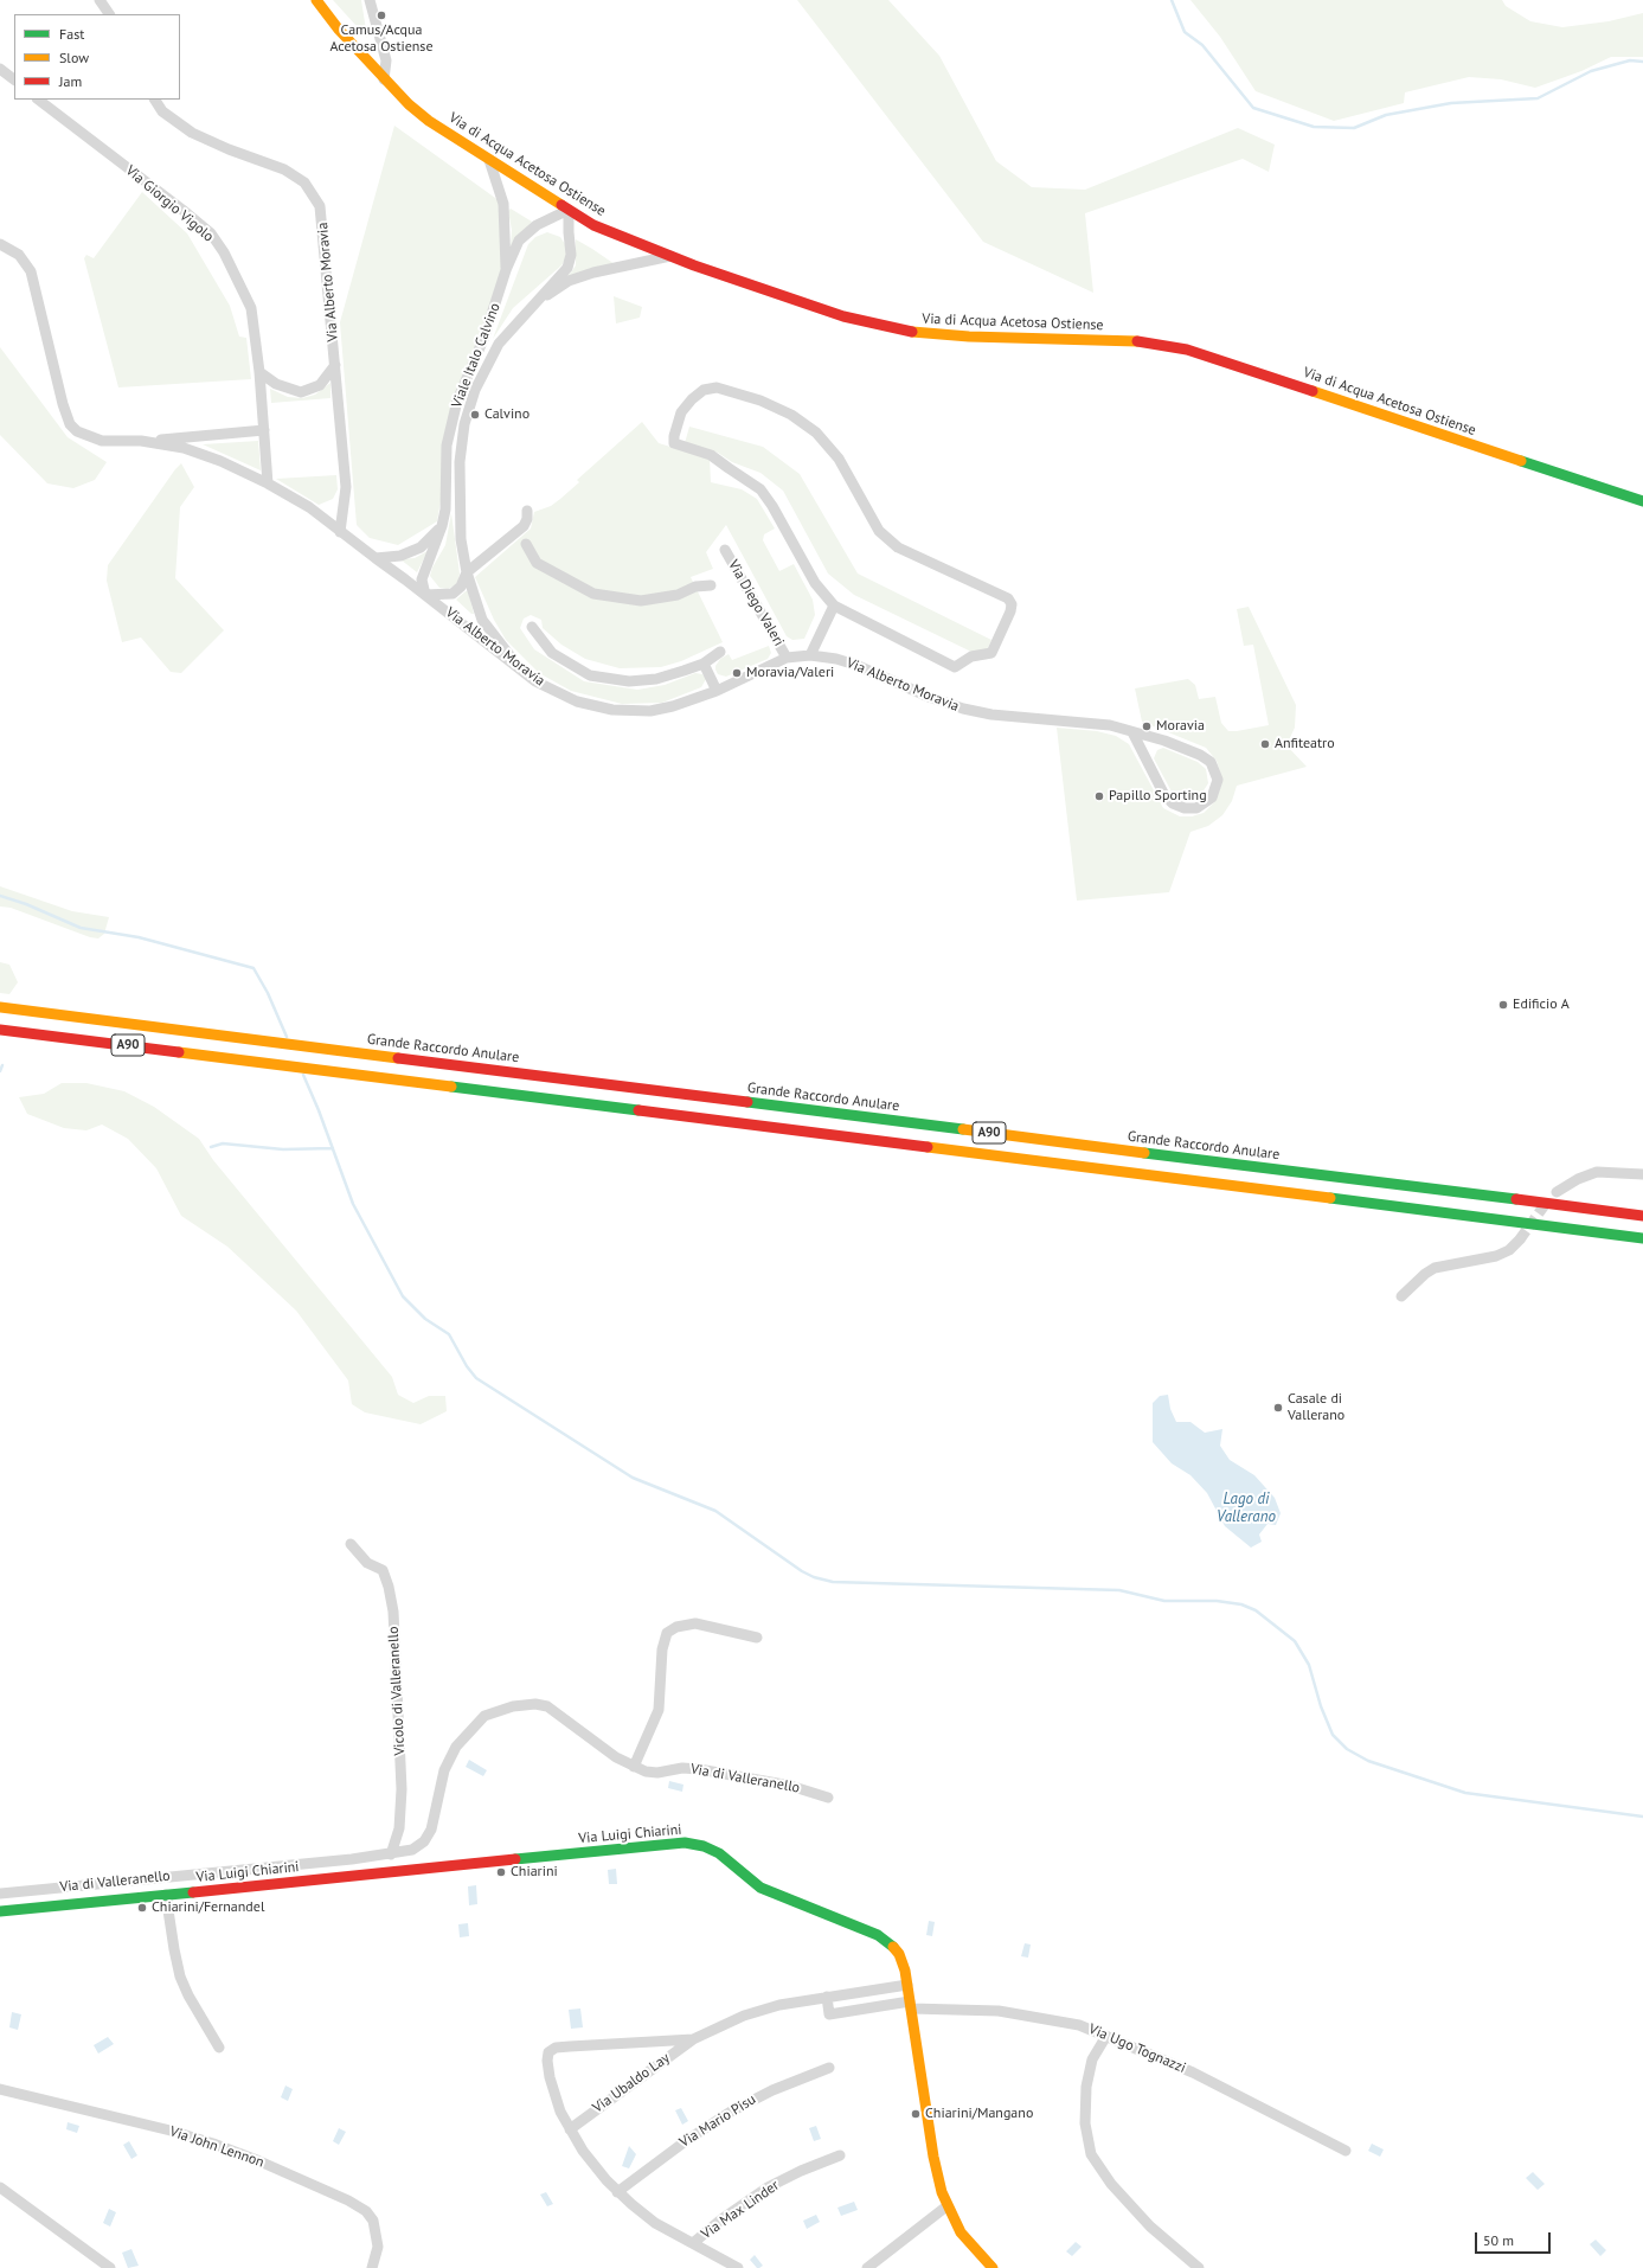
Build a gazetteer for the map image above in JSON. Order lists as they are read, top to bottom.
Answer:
{
  "streets": {
    "main road": [
      "Via di Acqua Acetosa Ostiense",
      "A90",
      "Grande Raccordo Anulare",
      "Via Luigi Chiarini"
    ],
    "street": [
      "Via Giorgio Vigolo",
      "Via Alberto Moravia",
      "Viale Italo Calvino",
      "Via Diego Valeri",
      "Vicolo di Valleranello",
      "Via di Valleranello",
      "Via Ugo Tognazzi",
      "Via Ubaldo Lay",
      "Via Mario Pisu",
      "Via John Lennon",
      "Via Max Linder"
    ]
  },
  "crossings": [
    ["Via di Acqua Acetosa Ostiense", "Viale Italo Calvino"],
    ["Via Giorgio Vigolo", "Via Alberto Moravia"],
    ["Via Alberto Moravia", "Viale Italo Calvino"],
    ["Via Alberto Moravia", "Via Diego Valeri"],
    ["Vicolo di Valleranello", "Via di Valleranello"],
    ["Via Luigi Chiarini", "Via Ugo Tognazzi"]
  ],
  "water": ["Lago di Vallerano"],
  "places": [
    "Camus/Acqua Acetosa Ostiense",
    "Calvino",
    "Moravia/Valeri",
    "Moravia",
    "Anfiteatro",
    "Papillo Sporting",
    "Edificio A",
    "Casale di Vallerano",
    "Chiarini",
    "Chiarini/Fernandel",
    "Chiarini/Mangano"
  ],
  "legend": ["Fast", "Slow", "Jam"],
  "scale_bar": "50 m"
}
